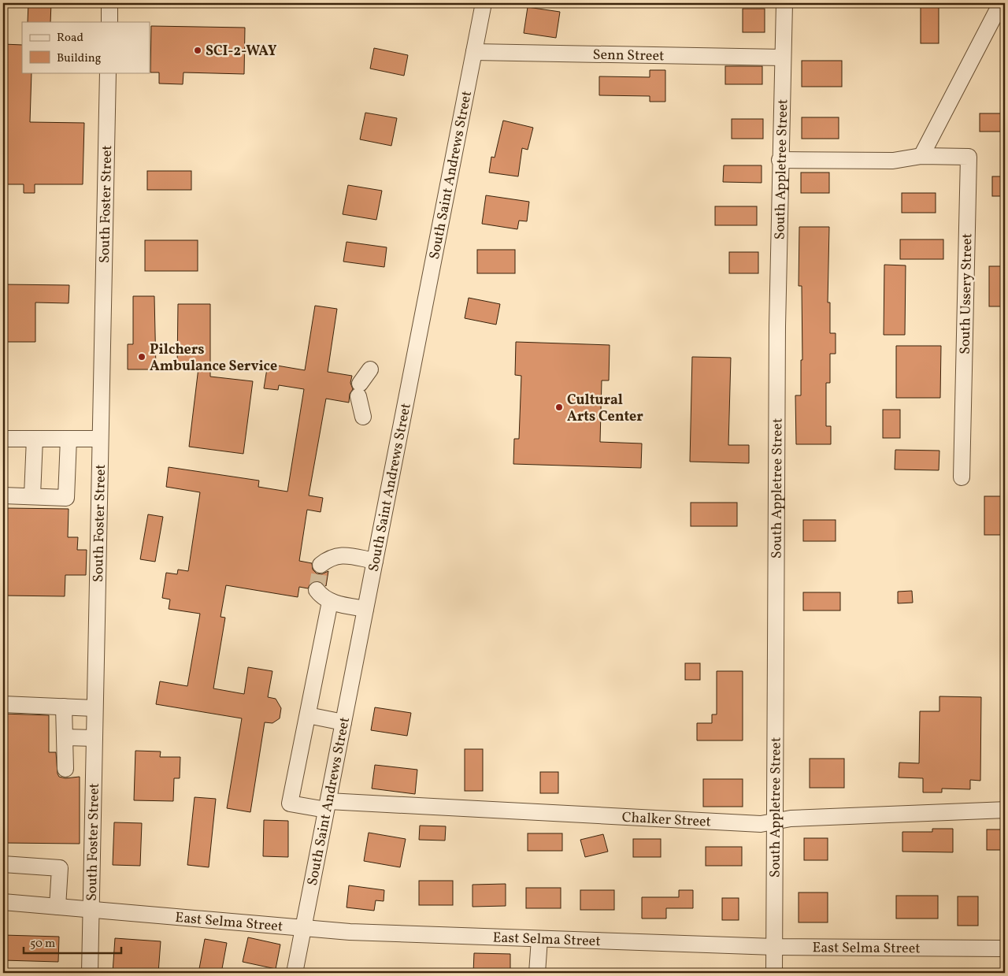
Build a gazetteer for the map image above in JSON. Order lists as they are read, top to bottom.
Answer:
{
  "streets": {
    "street": [
      "Senn Street",
      "South Appletree Street",
      "South Saint Andrews Street",
      "South Foster Street",
      "South Ussery Street",
      "Chalker Street",
      "East Selma Street"
    ]
  },
  "crossings": [
    ["Senn Street", "South Appletree Street"],
    ["Senn Street", "South Saint Andrews Street"],
    ["South Appletree Street", "South Ussery Street"],
    ["South Appletree Street", "Chalker Street"],
    ["South Appletree Street", "East Selma Street"],
    ["South Saint Andrews Street", "Chalker Street"],
    ["South Saint Andrews Street", "East Selma Street"],
    ["South Foster Street", "East Selma Street"]
  ],
  "places": ["SCI-2-WAY", "Pilchers Ambulance Service", "Cultural Arts Center"],
  "legend": ["Road", "Building"],
  "scale_bar": "50 m"
}
